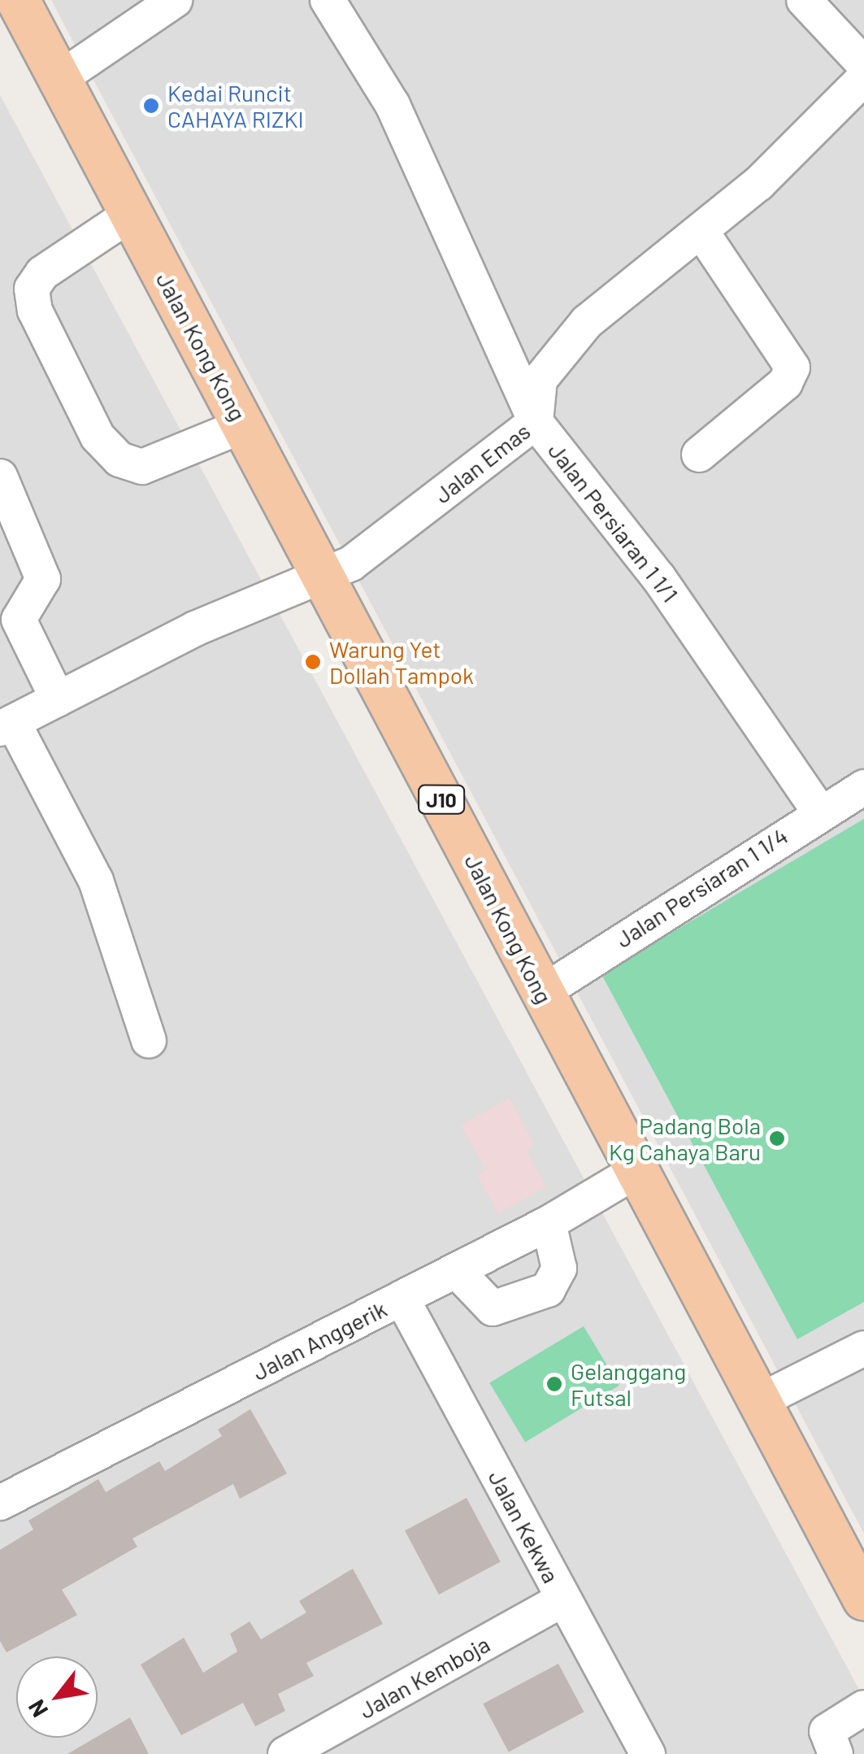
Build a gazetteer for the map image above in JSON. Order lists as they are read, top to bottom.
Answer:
{
  "streets": {
    "main road": ["Jalan Kong Kong", "J10"],
    "street": [
      "Jalan Emas",
      "Jalan Persiaran 1 1/1",
      "Jalan Persiaran 1 1/4",
      "Jalan Anggerik",
      "Jalan Kekwa",
      "Jalan Kemboja"
    ]
  },
  "crossings": [
    ["Jalan Kong Kong", "Jalan Emas"],
    ["Jalan Kong Kong", "Jalan Persiaran 1 1/4"],
    ["Jalan Kong Kong", "Jalan Anggerik"],
    ["Jalan Emas", "Jalan Persiaran 1 1/1"],
    ["Jalan Persiaran 1 1/1", "Jalan Persiaran 1 1/4"],
    ["Jalan Anggerik", "Jalan Kekwa"],
    ["Jalan Kekwa", "Jalan Kemboja"]
  ],
  "places": [
    "Kedai Runcit CAHAYA RIZKI",
    "Warung Yet Dollah Tampok",
    "Padang Bola Kg Cahaya Baru",
    "Gelanggang Futsal"
  ],
  "north": "bottom left"
}
